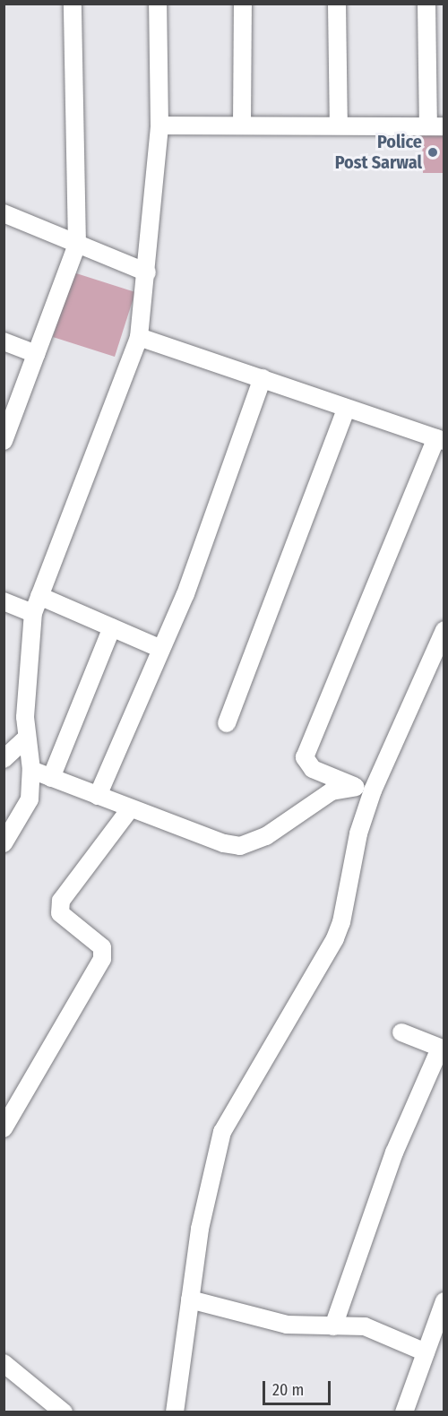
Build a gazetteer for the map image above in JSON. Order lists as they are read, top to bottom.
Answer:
{
  "places": ["Police Post Sarwal"],
  "scale_bar": "20 m"
}
